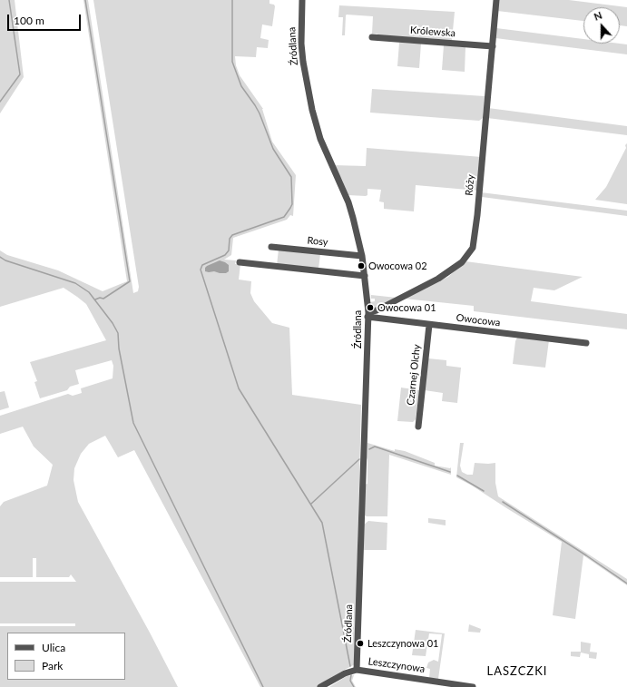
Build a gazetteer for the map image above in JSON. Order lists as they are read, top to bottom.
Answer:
{
  "streets": {
    "street": [
      "Królewska",
      "Źródlana",
      "Róży",
      "Rosy",
      "Owocowa",
      "Czarnej Olchy",
      "Leszczynowa"
    ]
  },
  "crossings": [
    ["Królewska", "Róży"],
    ["Źródlana", "Róży"],
    ["Źródlana", "Rosy"],
    ["Źródlana", "Owocowa"],
    ["Źródlana", "Leszczynowa"],
    ["Róży", "Owocowa"],
    ["Owocowa", "Czarnej Olchy"]
  ],
  "districts": ["LASZCZKI"],
  "places": ["Owocowa 02", "Owocowa 01", "Leszczynowa 01"],
  "legend": ["Ulica", "Park"],
  "scale_bar": "100 m",
  "north": "top"
}
